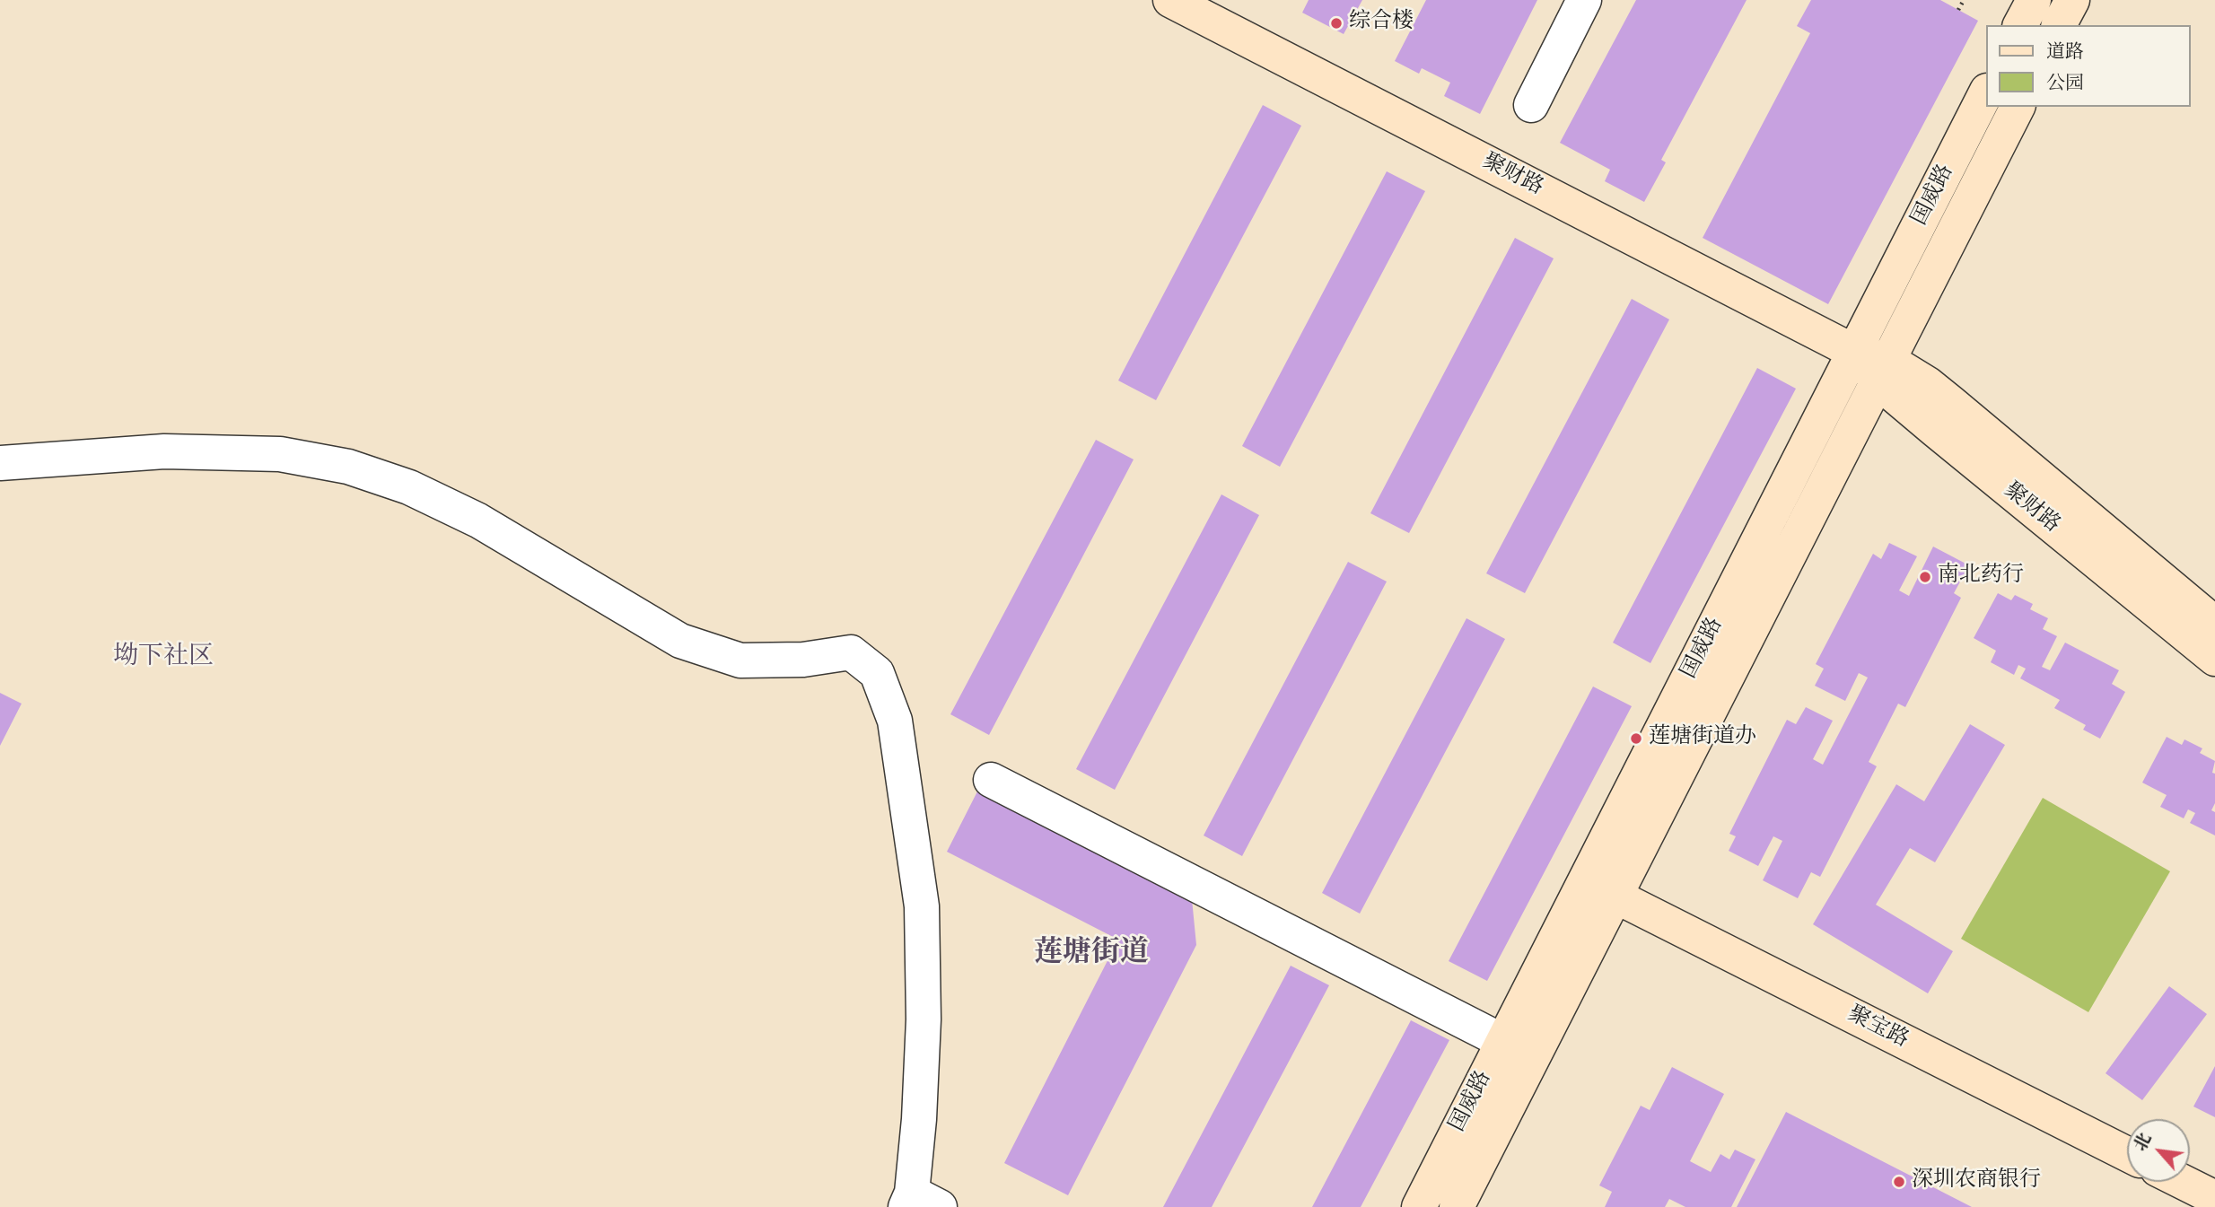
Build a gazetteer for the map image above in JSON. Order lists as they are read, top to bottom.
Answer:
{
  "streets": {
    "street": ["聚财路", "国威路", "聚宝路"]
  },
  "crossings": [
    ["聚财路", "国威路"],
    ["国威路", "聚宝路"]
  ],
  "districts": ["坳下社区", "莲塘街道"],
  "places": [
    "综合楼",
    "南北药行",
    "莲塘街道办",
    "深圳农商银行"
  ],
  "legend": ["道路", "公园"],
  "north": "top left"
}
